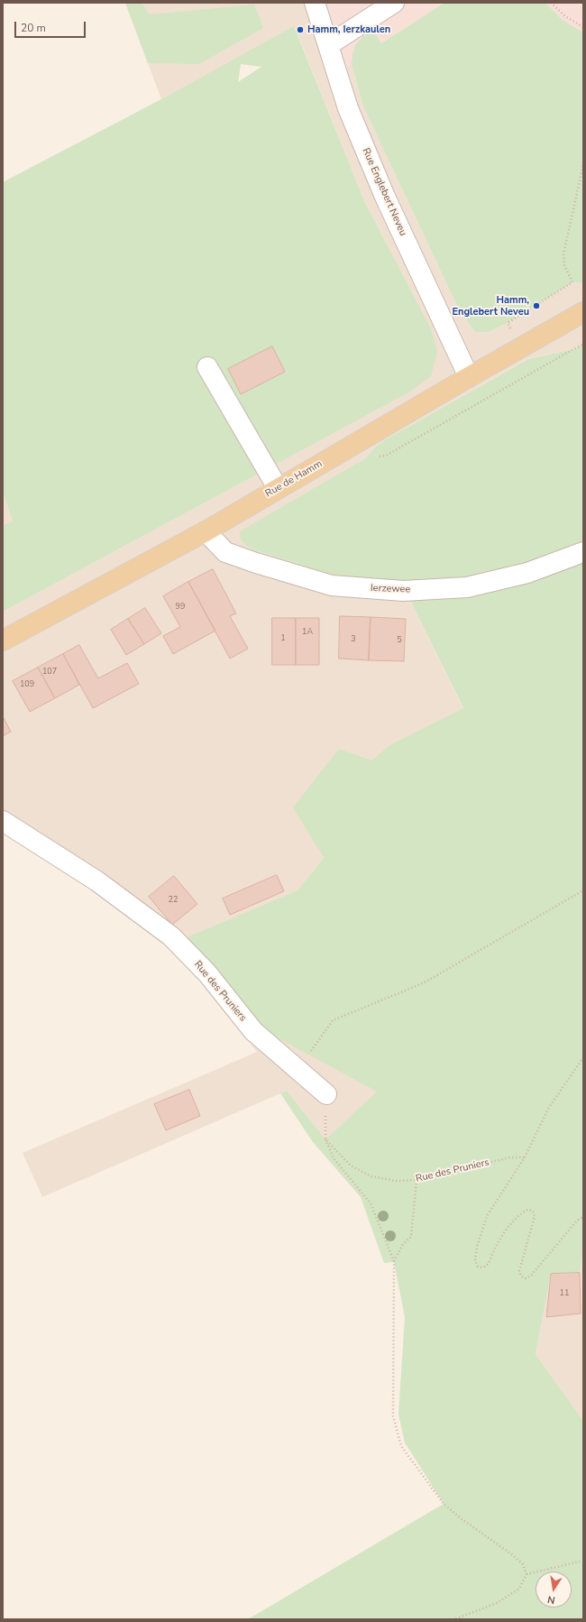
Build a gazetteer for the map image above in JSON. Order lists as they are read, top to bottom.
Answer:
{
  "streets": {
    "main road": ["Rue de Hamm"],
    "street": ["Rue Englebert Neveu", "Ierzewee", "Rue des Pruniers"]
  },
  "crossings": [
    ["Rue Englebert Neveu", "Rue de Hamm"],
    ["Rue de Hamm", "Ierzewee"]
  ],
  "places": ["Hamm, Ierzkaulen", "Hamm, Englebert Neveu"],
  "house_numbers": [
    "99",
    "1A",
    "1",
    "3",
    "5",
    "107",
    "109",
    "22",
    "11"
  ],
  "scale_bar": "20 m",
  "north": "bottom"
}
